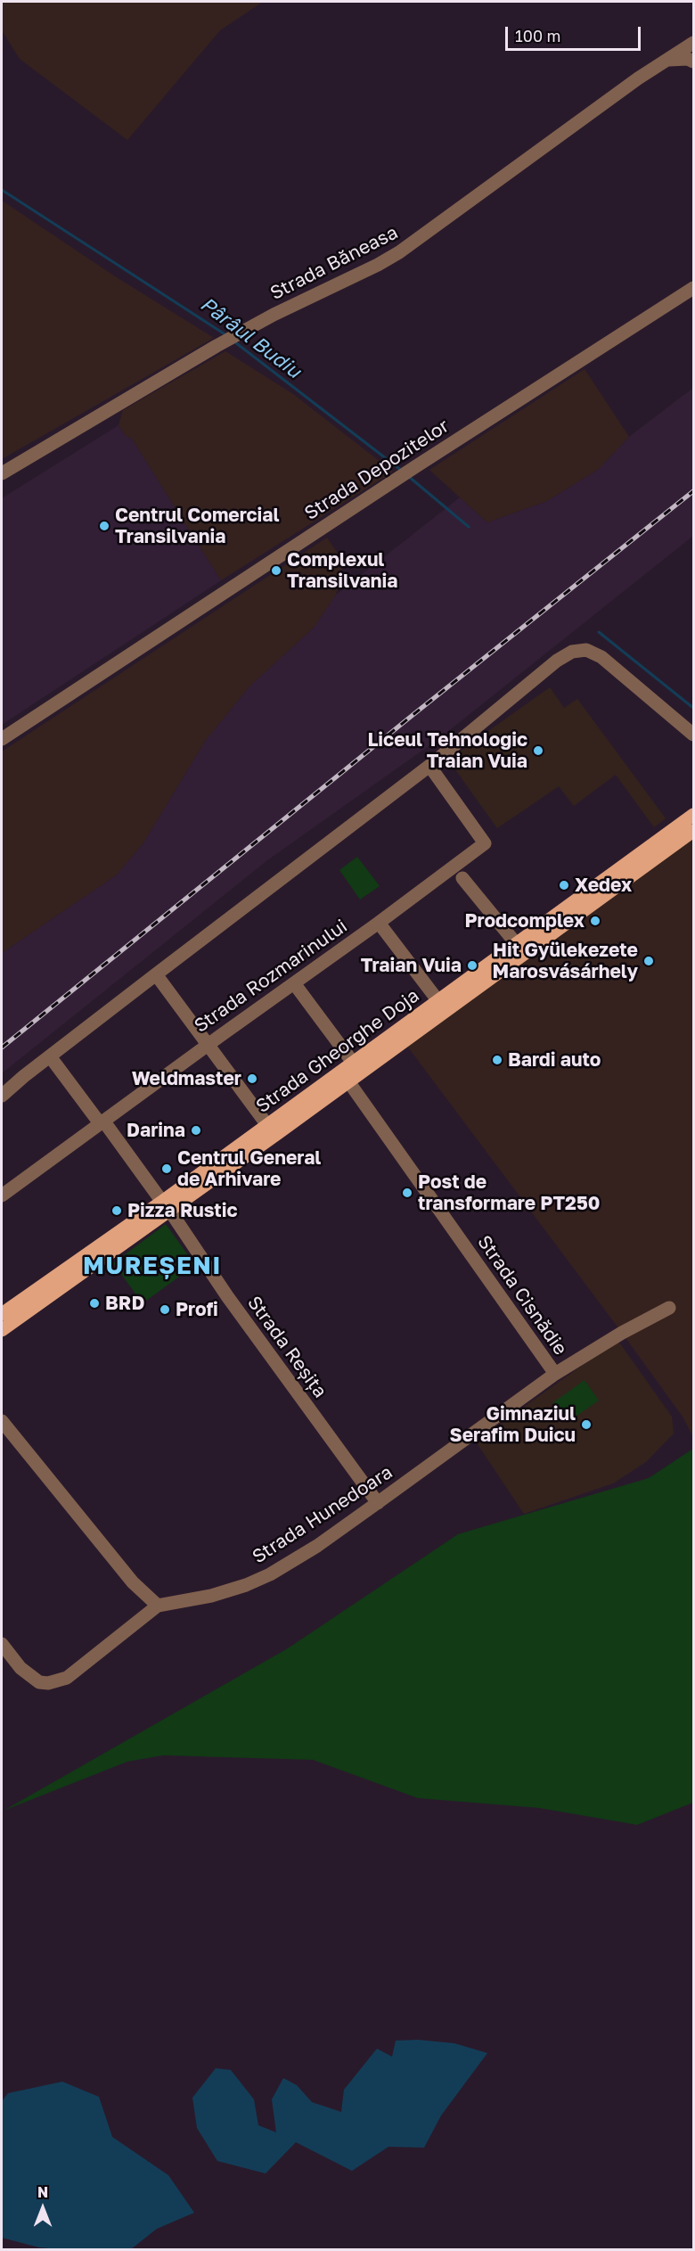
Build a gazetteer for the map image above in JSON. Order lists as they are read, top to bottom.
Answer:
{
  "streets": {
    "main road": ["Strada Gheorghe Doja"],
    "street": [
      "Strada Băneasa",
      "Strada Depozitelor",
      "Strada Rozmarinului",
      "Strada Cisnădie",
      "Strada Reșița",
      "Strada Hunedoara"
    ]
  },
  "crossings": [
    ["Strada Rozmarinului", "Strada Reșița"],
    ["Strada Gheorghe Doja", "Strada Cisnădie"],
    ["Strada Gheorghe Doja", "Strada Reșița"],
    ["Strada Cisnădie", "Strada Hunedoara"],
    ["Strada Reșița", "Strada Hunedoara"]
  ],
  "districts": ["MUREȘENI"],
  "water": ["Pârâul Budiu"],
  "places": [
    "Centrul Comercial Transilvania",
    "Complexul Transilvania",
    "Liceul Tehnologic Traian Vuia",
    "Xedex",
    "Prodcomplex",
    "Hit Gyülekezete Marosvásárhely",
    "Traian Vuia",
    "Bardi auto",
    "Weldmaster",
    "Darina",
    "Centrul General de Arhivare",
    "Post de transformare PT250",
    "Pizza Rustic",
    "BRD",
    "Profi",
    "Gimnaziul Serafim Duicu"
  ],
  "scale_bar": "100 m",
  "north": "top"
}
